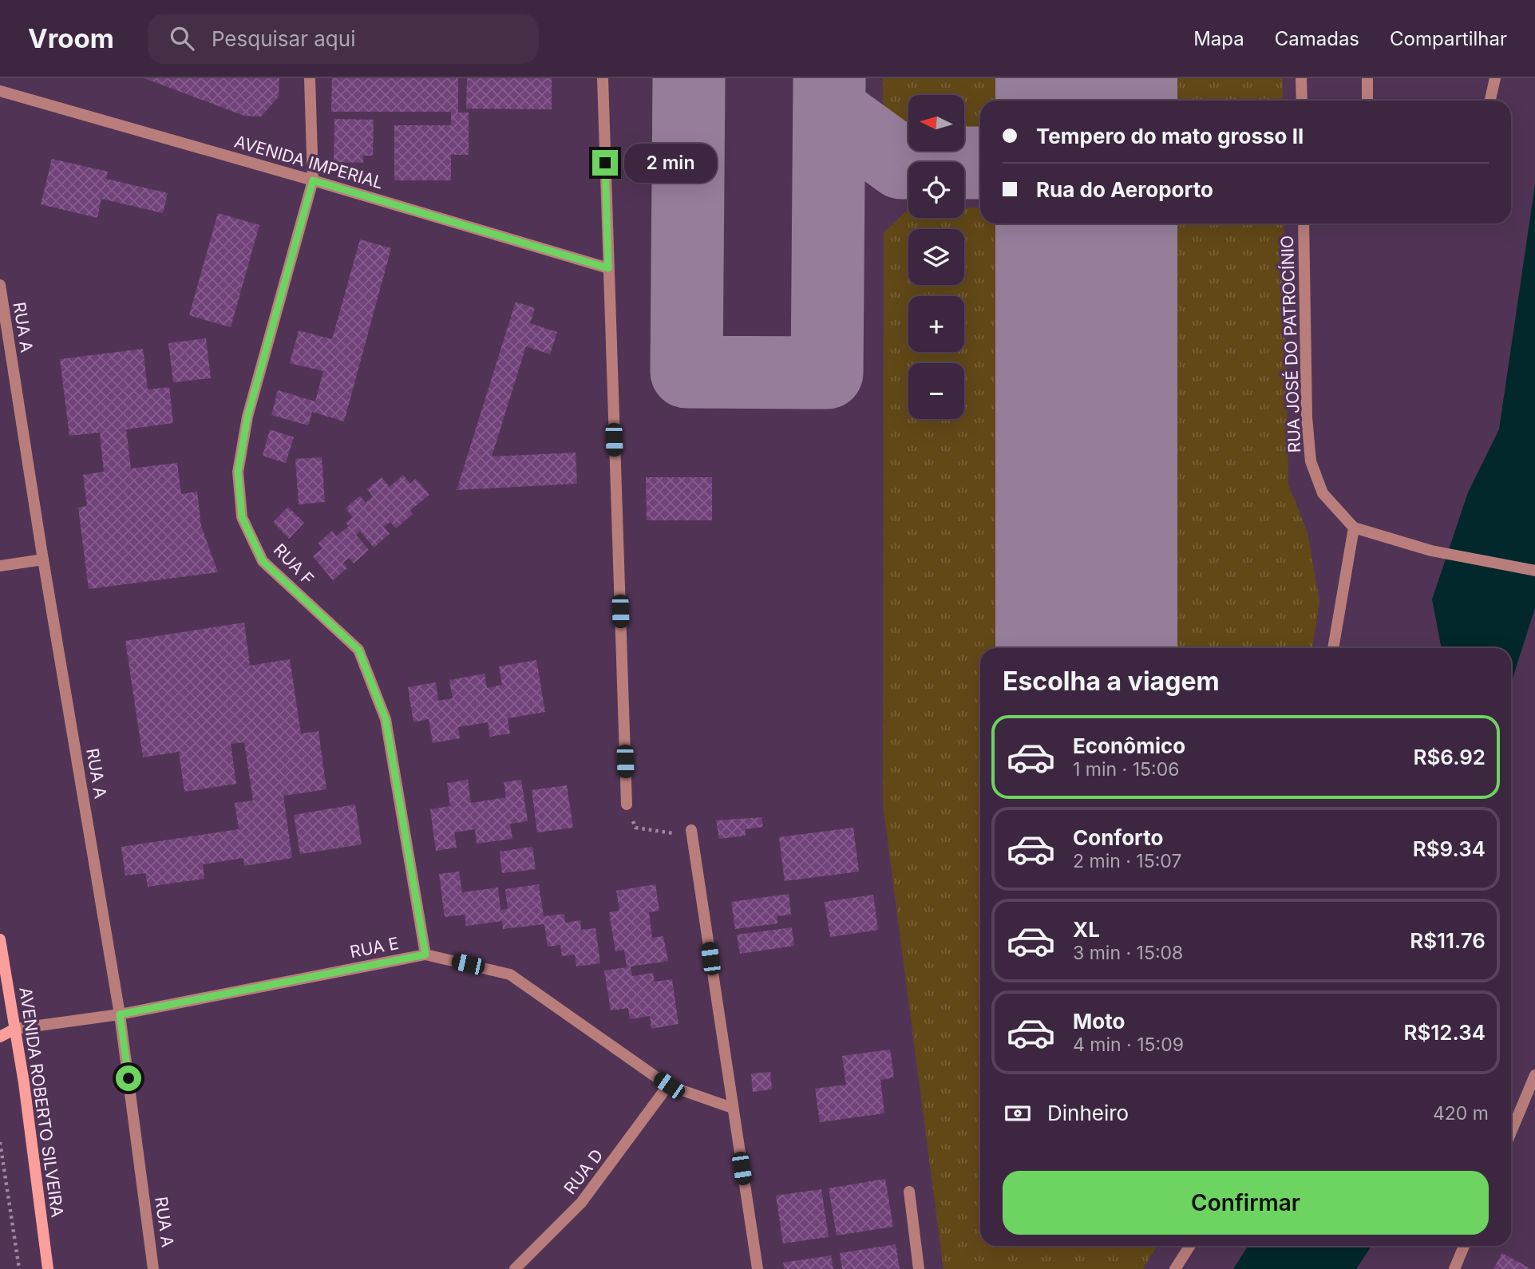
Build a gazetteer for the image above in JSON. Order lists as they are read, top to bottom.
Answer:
{
  "streets": {
    "street": [
      "AVENIDA IMPERIAL",
      "RUA A",
      "RUA JOSÉ DO PATROCÍNIO",
      "RUA F",
      "RUA E",
      "AVENIDA ROBERTO SILVEIRA",
      "RUA D"
    ]
  },
  "crossings": [
    ["AVENIDA IMPERIAL", "RUA F"],
    ["RUA A", "RUA E"],
    ["RUA F", "RUA E"],
    ["RUA E", "AVENIDA ROBERTO SILVEIRA"],
    ["RUA E", "RUA D"]
  ],
  "north": "left",
  "page": {
    "header": "Vroom",
    "search": "Pesquisar aqui",
    "nav": ["Mapa", "Camadas", "Compartilhar"],
    "map_buttons": ["+", "−"],
    "banner": ["Tempero do mato grosso II", "Rua do Aeroporto"],
    "bubble": "2 min",
    "heading": "Escolha a viagem",
    "list": [
      {
        "name": "Econômico",
        "note": "1 min · 15:06",
        "value": "R$6.92"
      },
      {
        "name": "Conforto",
        "note": "2 min · 15:07",
        "value": "R$9.34"
      },
      {
        "name": "XL",
        "note": "3 min · 15:08",
        "value": "R$11.76"
      },
      {
        "name": "Moto",
        "note": "4 min · 15:09",
        "value": "R$12.34"
      }
    ],
    "pay": ["Dinheiro", "420 m"],
    "buttons": "Confirmar"
  }
}
